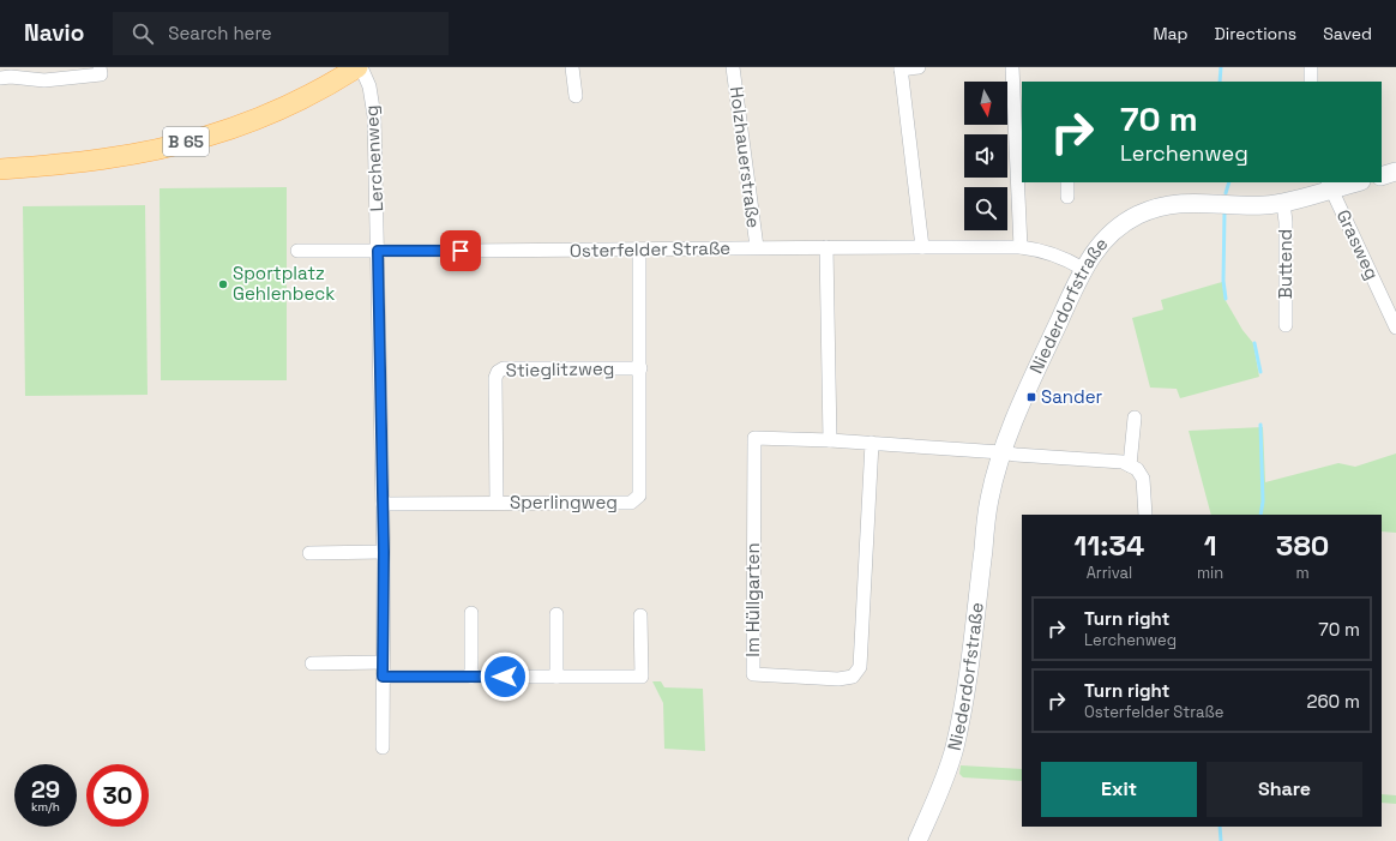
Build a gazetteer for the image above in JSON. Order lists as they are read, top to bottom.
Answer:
{
  "streets": {
    "main road": ["B 65", "Niederdorfstraße"],
    "street": [
      "Holzhauerstraße",
      "Lerchenweg",
      "Grasweg",
      "Osterfelder Straße",
      "Buttend",
      "Stieglitzweg",
      "Sperlingweg",
      "Im Hüllgarten"
    ]
  },
  "crossings": [
    ["B 65", "Lerchenweg"],
    ["Holzhauerstraße", "Osterfelder Straße"],
    ["Lerchenweg", "Osterfelder Straße"],
    ["Lerchenweg", "Sperlingweg"],
    ["Grasweg", "Niederdorfstraße"],
    ["Osterfelder Straße", "Niederdorfstraße"],
    ["Osterfelder Straße", "Sperlingweg"],
    ["Buttend", "Niederdorfstraße"],
    ["Niederdorfstraße", "Im Hüllgarten"],
    ["Stieglitzweg", "Sperlingweg"]
  ],
  "places": {
    "other": ["Sportplatz Gehlenbeck"],
    "transit": ["Sander"]
  },
  "north": "bottom",
  "page": {
    "header": "Navio",
    "search": "Search here",
    "nav": ["Map", "Directions", "Saved"],
    "turn": ["70 m", "Lerchenweg"],
    "eta": [
      "11:34",
      "Arrival",
      "1",
      "min",
      "380",
      "m"
    ],
    "list": [
      {
        "name": "Turn right",
        "note": "Lerchenweg",
        "value": "70 m"
      },
      {
        "name": "Turn right",
        "note": "Osterfelder Straße",
        "value": "260 m"
      }
    ],
    "buttons": ["Exit", "Share"],
    "speed": "29 km/h",
    "limit": "30"
  }
}
